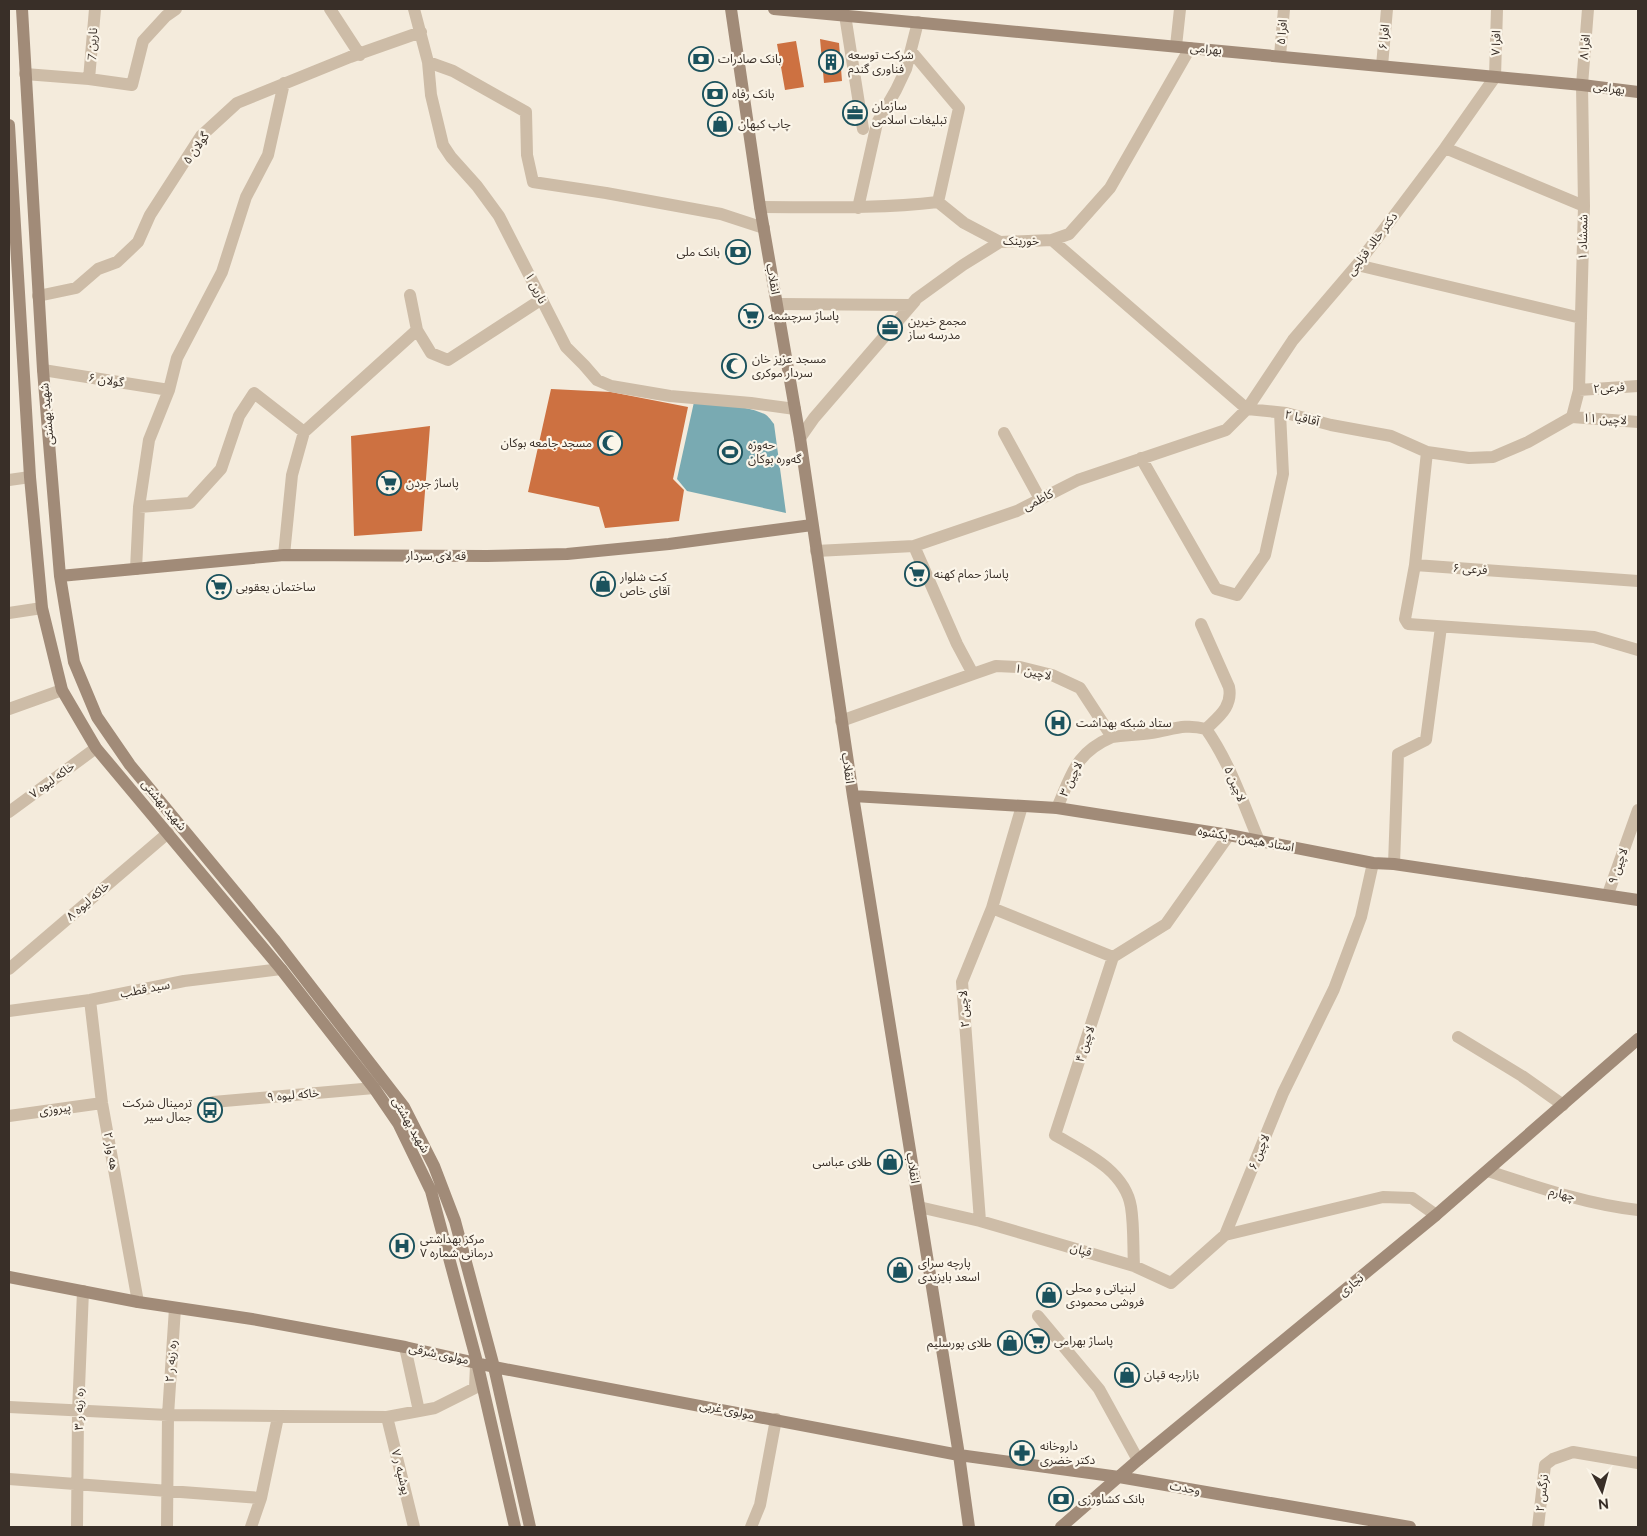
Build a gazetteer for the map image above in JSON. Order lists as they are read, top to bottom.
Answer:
{
  "streets": {
    "main road": [
      "بهرامی",
      "انقلاب",
      "شهید بهشتی",
      "قه لای سردار",
      "استاد هیمن - یکشوه",
      "نجاری",
      "مولوی شرقی",
      "مولوی غربی",
      "وحدت"
    ],
    "street": [
      "افرا ۵",
      "افرا ۶",
      "افرا ۷",
      "نارین 7",
      "افرا ۸",
      "گولان ۵",
      "شمشاد ۱",
      "خورینک",
      "دکتر خالد قزلجی",
      "نارین ۱",
      "گولان ۶",
      "فرعی۲",
      "آقاقیا ۲",
      "لاچین ۱۱",
      "کاظمی",
      "فرعی ۶",
      "لاچین ۱",
      "لاچین ۳",
      "خاکه لیوه ۷",
      "لاچین ۵",
      "لاچین ۹",
      "خاکه لیوه ۸",
      "سید قطب",
      "لاچین ۲",
      "لاچین ۴",
      "خاکه لیوه ۹",
      "پیروزی",
      "هه وار ۲",
      "لاچین ۶",
      "چهارم",
      "قپان",
      "ره زبه ر ۲",
      "ره زبه ر ۳",
      "پوشپه ر ۷",
      "نرگس ۲"
    ]
  },
  "crossings": [
    ["افرا ۵", "بهرامی"],
    ["افرا ۶", "بهرامی"],
    ["افرا ۷", "بهرامی"],
    ["افرا ۷", "دکتر خالد قزلجی"],
    ["افرا ۸", "بهرامی"],
    ["افرا ۸", "شمشاد ۱"],
    ["بهرامی", "شمشاد ۱"],
    ["بهرامی", "خورینک"],
    ["بهرامی", "دکتر خالد قزلجی"],
    ["گولان ۵", "نارین ۱"],
    ["گولان ۵", "شهید بهشتی"],
    ["شمشاد ۱", "فرعی۲"],
    ["دکتر خالد قزلجی", "آقاقیا ۲"],
    ["دکتر خالد قزلجی", "کاظمی"],
    ["انقلاب", "نارین ۱"],
    ["انقلاب", "کاظمی"],
    ["انقلاب", "قه لای سردار"],
    ["انقلاب", "لاچین ۱"],
    ["انقلاب", "استاد هیمن - یکشوه"],
    ["انقلاب", "قپان"],
    ["انقلاب", "مولوی غربی"],
    ["انقلاب", "وحدت"],
    ["گولان ۶", "شهید بهشتی"],
    ["شهید بهشتی", "قه لای سردار"],
    ["شهید بهشتی", "خاکه لیوه ۷"],
    ["شهید بهشتی", "خاکه لیوه ۸"],
    ["شهید بهشتی", "سید قطب"],
    ["شهید بهشتی", "خاکه لیوه ۹"],
    ["شهید بهشتی", "مولوی شرقی"],
    ["شهید بهشتی", "مولوی غربی"],
    ["آقاقیا ۲", "لاچین ۱۱"],
    ["آقاقیا ۲", "کاظمی"],
    ["لاچین ۱", "لاچین ۳"],
    ["لاچین ۳", "استاد هیمن - یکشوه"],
    ["لاچین ۵", "استاد هیمن - یکشوه"],
    ["استاد هیمن - یکشوه", "لاچین ۹"],
    ["استاد هیمن - یکشوه", "لاچین ۲"],
    ["استاد هیمن - یکشوه", "لاچین ۶"],
    ["سید قطب", "هه وار ۲"],
    ["لاچین ۲", "قپان"],
    ["لاچین ۴", "قپان"],
    ["پیروزی", "هه وار ۲"],
    ["هه وار ۲", "مولوی شرقی"],
    ["لاچین ۶", "قپان"],
    ["چهارم", "نجاری"],
    ["نجاری", "وحدت"],
    ["مولوی شرقی", "ره زبه ر ۲"],
    ["مولوی شرقی", "ره زبه ر ۳"],
    ["مولوی شرقی", "مولوی غربی"],
    ["مولوی شرقی", "پوشپه ر ۷"],
    ["مولوی غربی", "وحدت"]
  ],
  "places": {
    "bank": [
      "بانک صادرات",
      "بانک رفاه",
      "بانک ملی",
      "بانک کشاورزی"
    ],
    "building": ["شرکت توسعه فناوری گندم"],
    "office": ["سازمان تبلیغات اسلامی", "مجمع خیرین مدرسه ساز"],
    "shop": [
      "چاپ کیهان",
      "کت شلوار آقای خاص",
      "طلای عباسی",
      "پارچه سرای اسعد بایزیدی",
      "لبنیاتی و محلی فروشی محمودی",
      "طلای پورسلیم",
      "بازارچه قپان"
    ],
    "supermarket": [
      "پاساژ سرچشمه",
      "پاساژ جردن",
      "پاساژ حمام کهنه",
      "ساختمان یعقوبی",
      "پاساژ بهرامی"
    ],
    "mosque": ["مسجد عزیز خان سردار موکری", "مسجد جامعه بوکان"],
    "sports": ["حه‌وزه گه‌وره بوکان"],
    "hospital": ["ستاد شبکه بهداشت", "مرکز بهداشتی درمانی شماره ۷"],
    "bus stop": ["ترمینال شرکت جمال سیر"],
    "pharmacy": ["داروخانه دکتر خضری"]
  },
  "north": "bottom"
}
